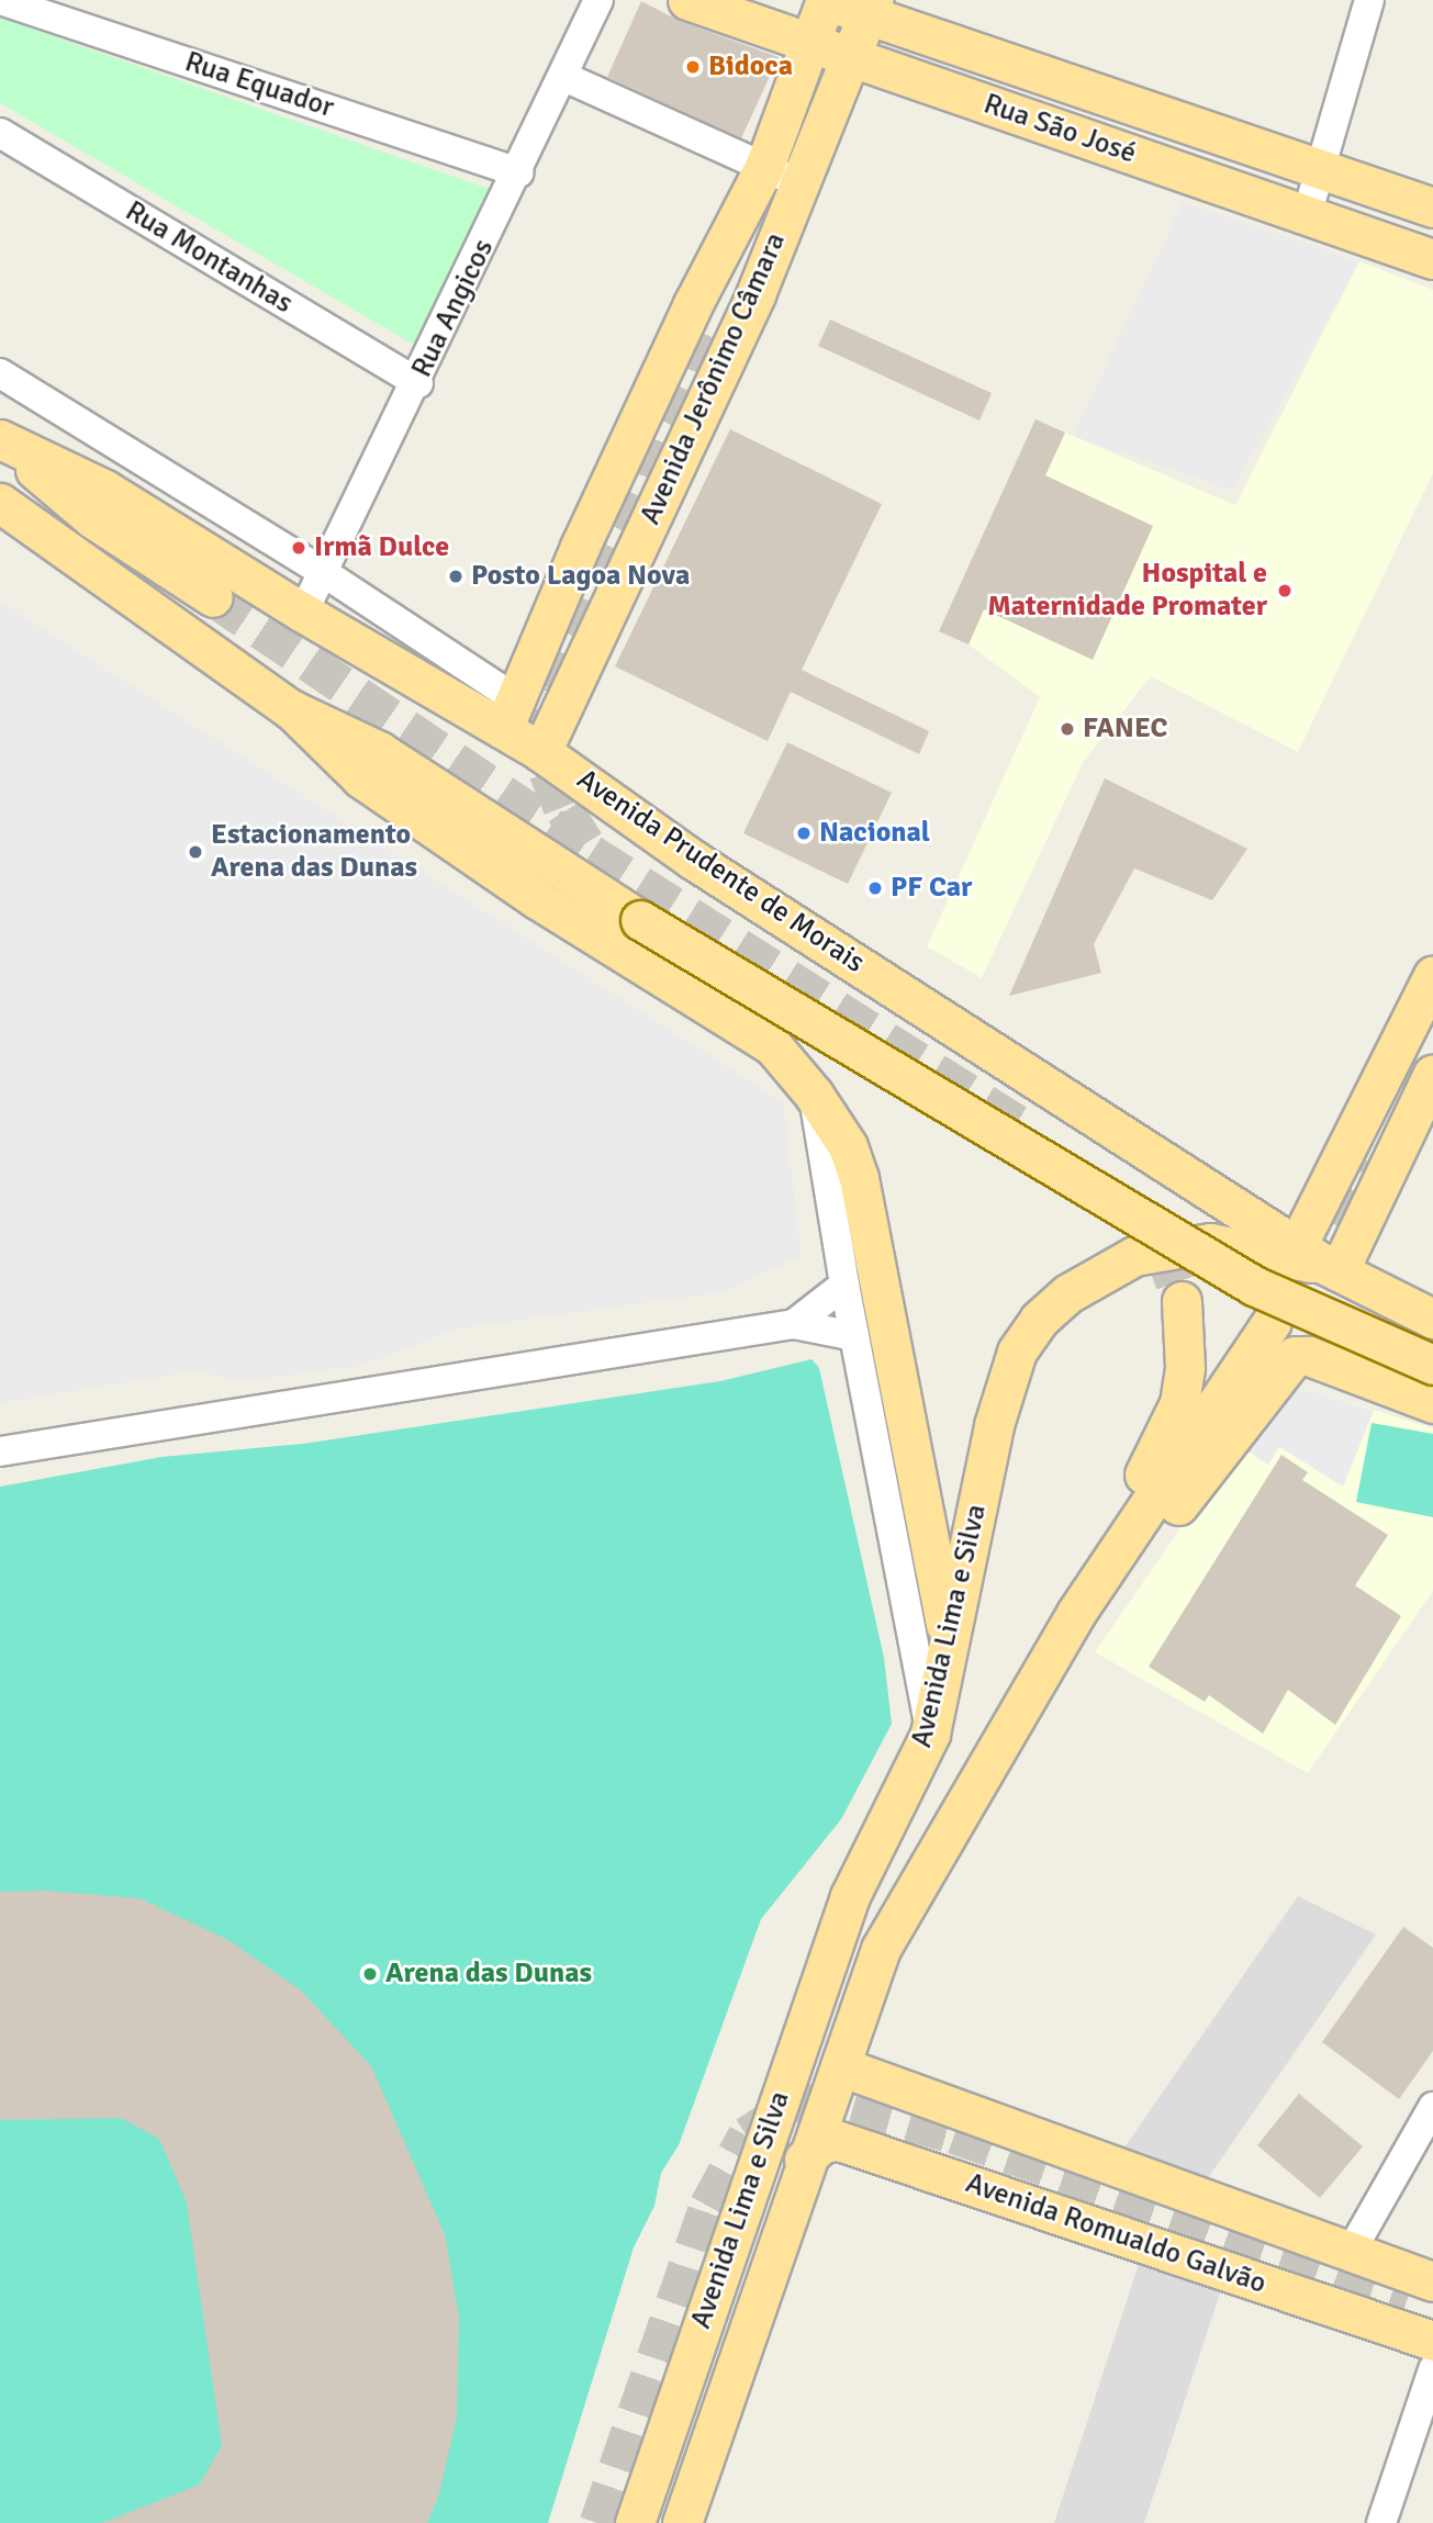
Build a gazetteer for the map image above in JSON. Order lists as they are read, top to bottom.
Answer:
{
  "streets": {
    "main road": [
      "Rua São José",
      "Avenida Jerônimo Câmara",
      "Avenida Prudente de Morais",
      "Avenida Lima e Silva",
      "Avenida Romualdo Galvão"
    ],
    "street": ["Rua Equador", "Rua Montanhas", "Rua Angicos"]
  },
  "crossings": [
    ["Rua Equador", "Rua Angicos"],
    ["Rua São José", "Avenida Jerônimo Câmara"],
    ["Rua Montanhas", "Rua Angicos"],
    ["Rua Angicos", "Avenida Prudente de Morais"],
    ["Avenida Jerônimo Câmara", "Avenida Prudente de Morais"],
    ["Avenida Prudente de Morais", "Avenida Lima e Silva"],
    ["Avenida Lima e Silva", "Avenida Romualdo Galvão"]
  ],
  "places": [
    "Bidoca",
    "Irmã Dulce",
    "Posto Lagoa Nova",
    "Hospital e Maternidade Promater",
    "FANEC",
    "Nacional",
    "Estacionamento Arena das Dunas",
    "PF Car",
    "Arena das Dunas"
  ]
}
